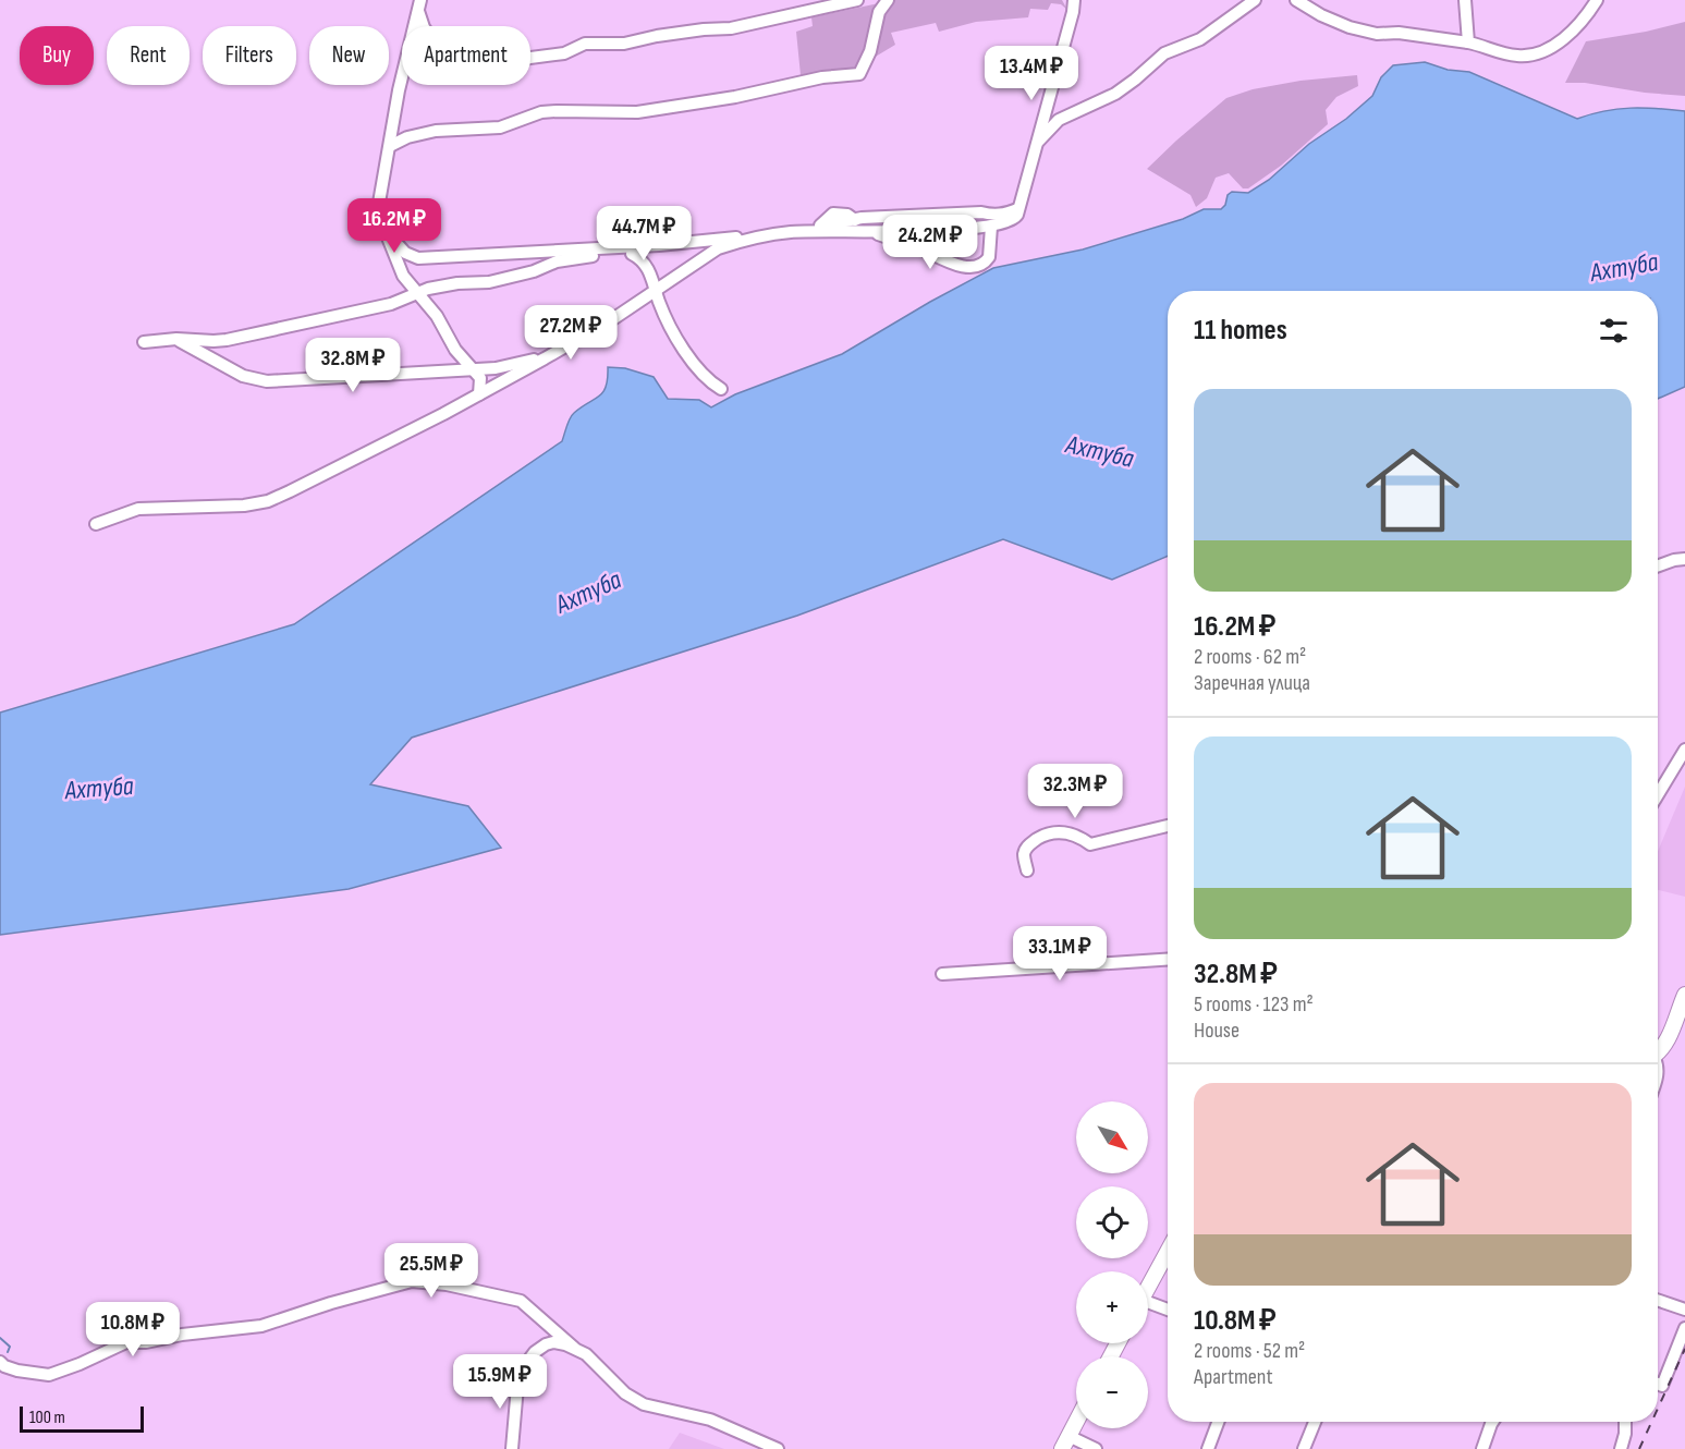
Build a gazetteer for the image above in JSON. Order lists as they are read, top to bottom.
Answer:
{
  "water": ["Ахтуба"],
  "scale_bar": "100 m",
  "north": "bottom right",
  "page": {
    "chip": [
      "Buy",
      "Rent",
      "Filters",
      "New",
      "Apartment"
    ],
    "price": [
      "13.4M ₽",
      "16.2M ₽",
      "44.7M ₽",
      "24.2M ₽",
      "27.2M ₽",
      "32.8M ₽",
      "32.3M ₽",
      "33.1M ₽",
      "25.5M ₽",
      "10.8M ₽",
      "15.9M ₽"
    ],
    "heading": "11 homes",
    "list": [
      {
        "name": "16.2M ₽",
        "note": "2 rooms · 62 m² · Заречная улица"
      },
      {
        "name": "32.8M ₽",
        "note": "5 rooms · 123 m² · House"
      },
      {
        "name": "10.8M ₽",
        "note": "2 rooms · 52 m² · Apartment"
      }
    ],
    "map_buttons": ["+", "−"],
    "scale": "100 m"
  }
}
